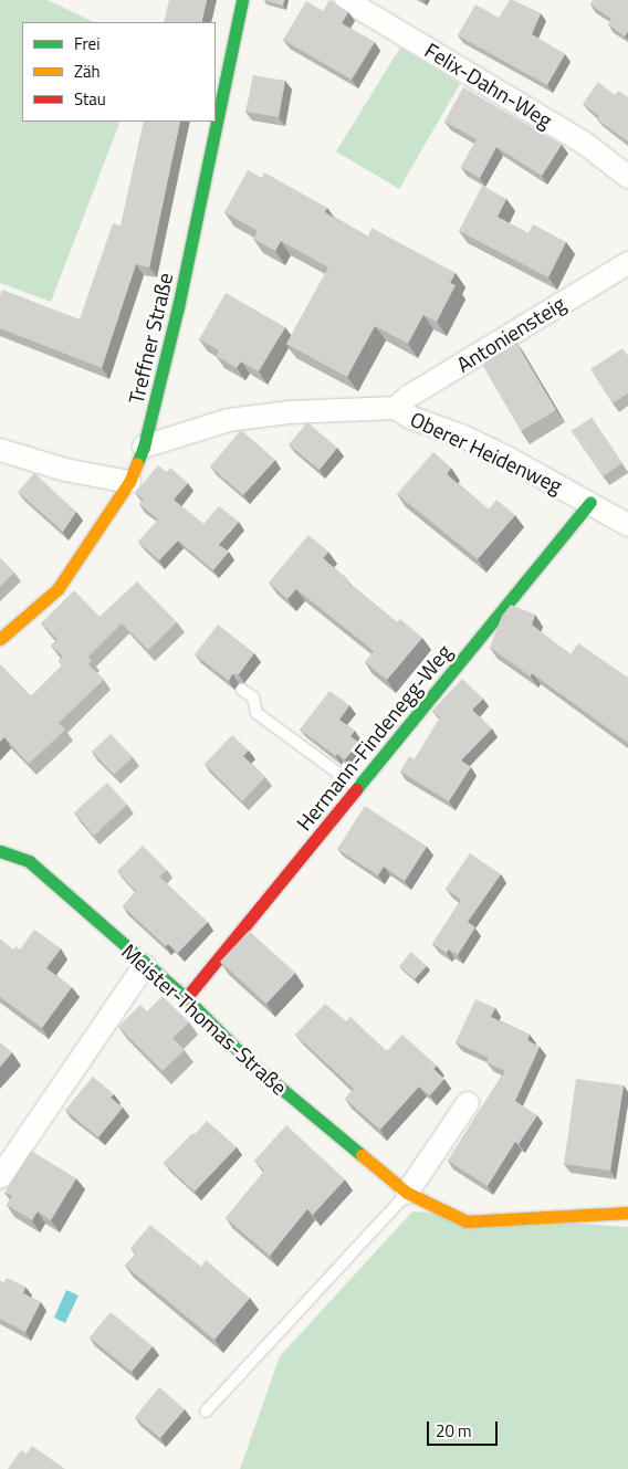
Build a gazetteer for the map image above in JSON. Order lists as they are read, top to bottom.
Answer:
{
  "streets": {
    "street": [
      "Felix-Dahn-Weg",
      "Antoniensteig",
      "Treffner Straße",
      "Oberer Heidenweg",
      "Hermann-Findenegg-Weg",
      "Meister-Thomas-Straße"
    ]
  },
  "crossings": [
    ["Antoniensteig", "Oberer Heidenweg"],
    ["Treffner Straße", "Oberer Heidenweg"],
    ["Oberer Heidenweg", "Hermann-Findenegg-Weg"],
    ["Hermann-Findenegg-Weg", "Meister-Thomas-Straße"]
  ],
  "legend": ["Frei", "Zäh", "Stau"],
  "scale_bar": "20 m"
}
